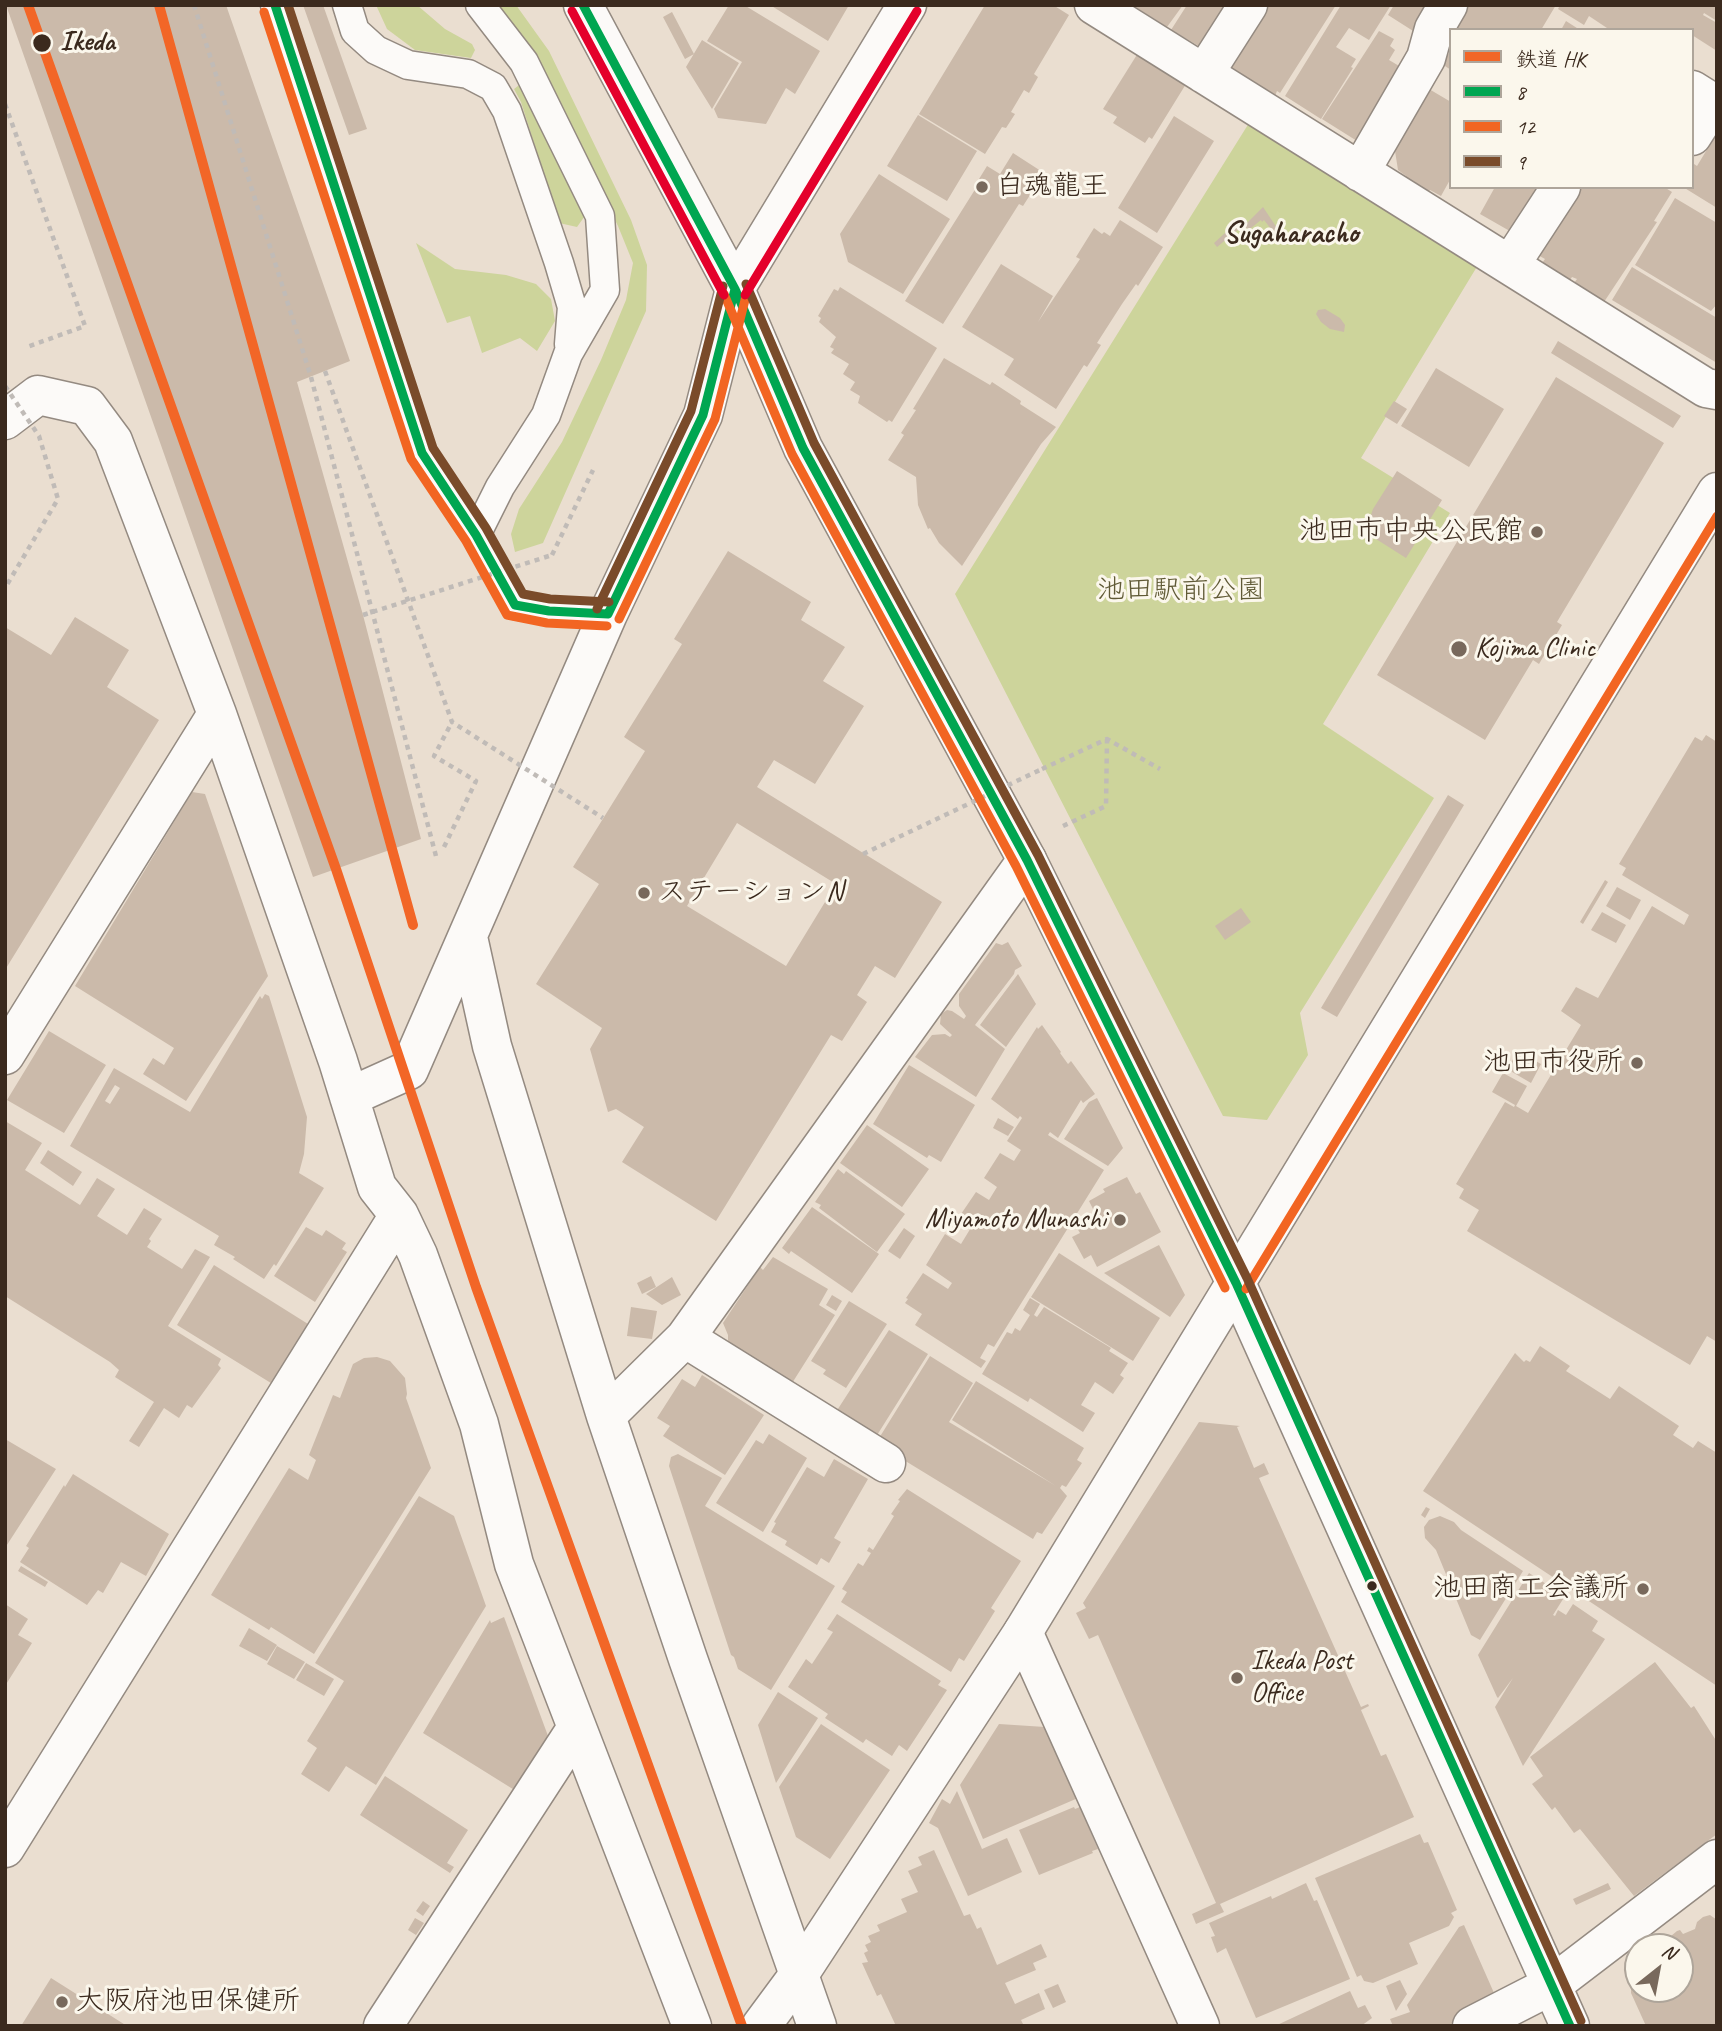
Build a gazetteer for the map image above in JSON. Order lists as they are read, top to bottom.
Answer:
{
  "districts": ["Sugaharacho"],
  "parks": ["池田駅前公園"],
  "places": [
    "Ikeda",
    "白魂龍王",
    "池田市中央公民館",
    "Kojima Clinic",
    "ステーションN",
    "池田市役所",
    "Miyamoto Munashi",
    "池田商工会議所",
    "Ikeda Post Office",
    "大阪府池田保健所"
  ],
  "lines": [
    "rail line HK",
    "transit line 8",
    "transit line 9",
    "transit line 12"
  ],
  "legend": [
    "鉄道 HK",
    "8",
    "12",
    "9"
  ],
  "north": "top right"
}
